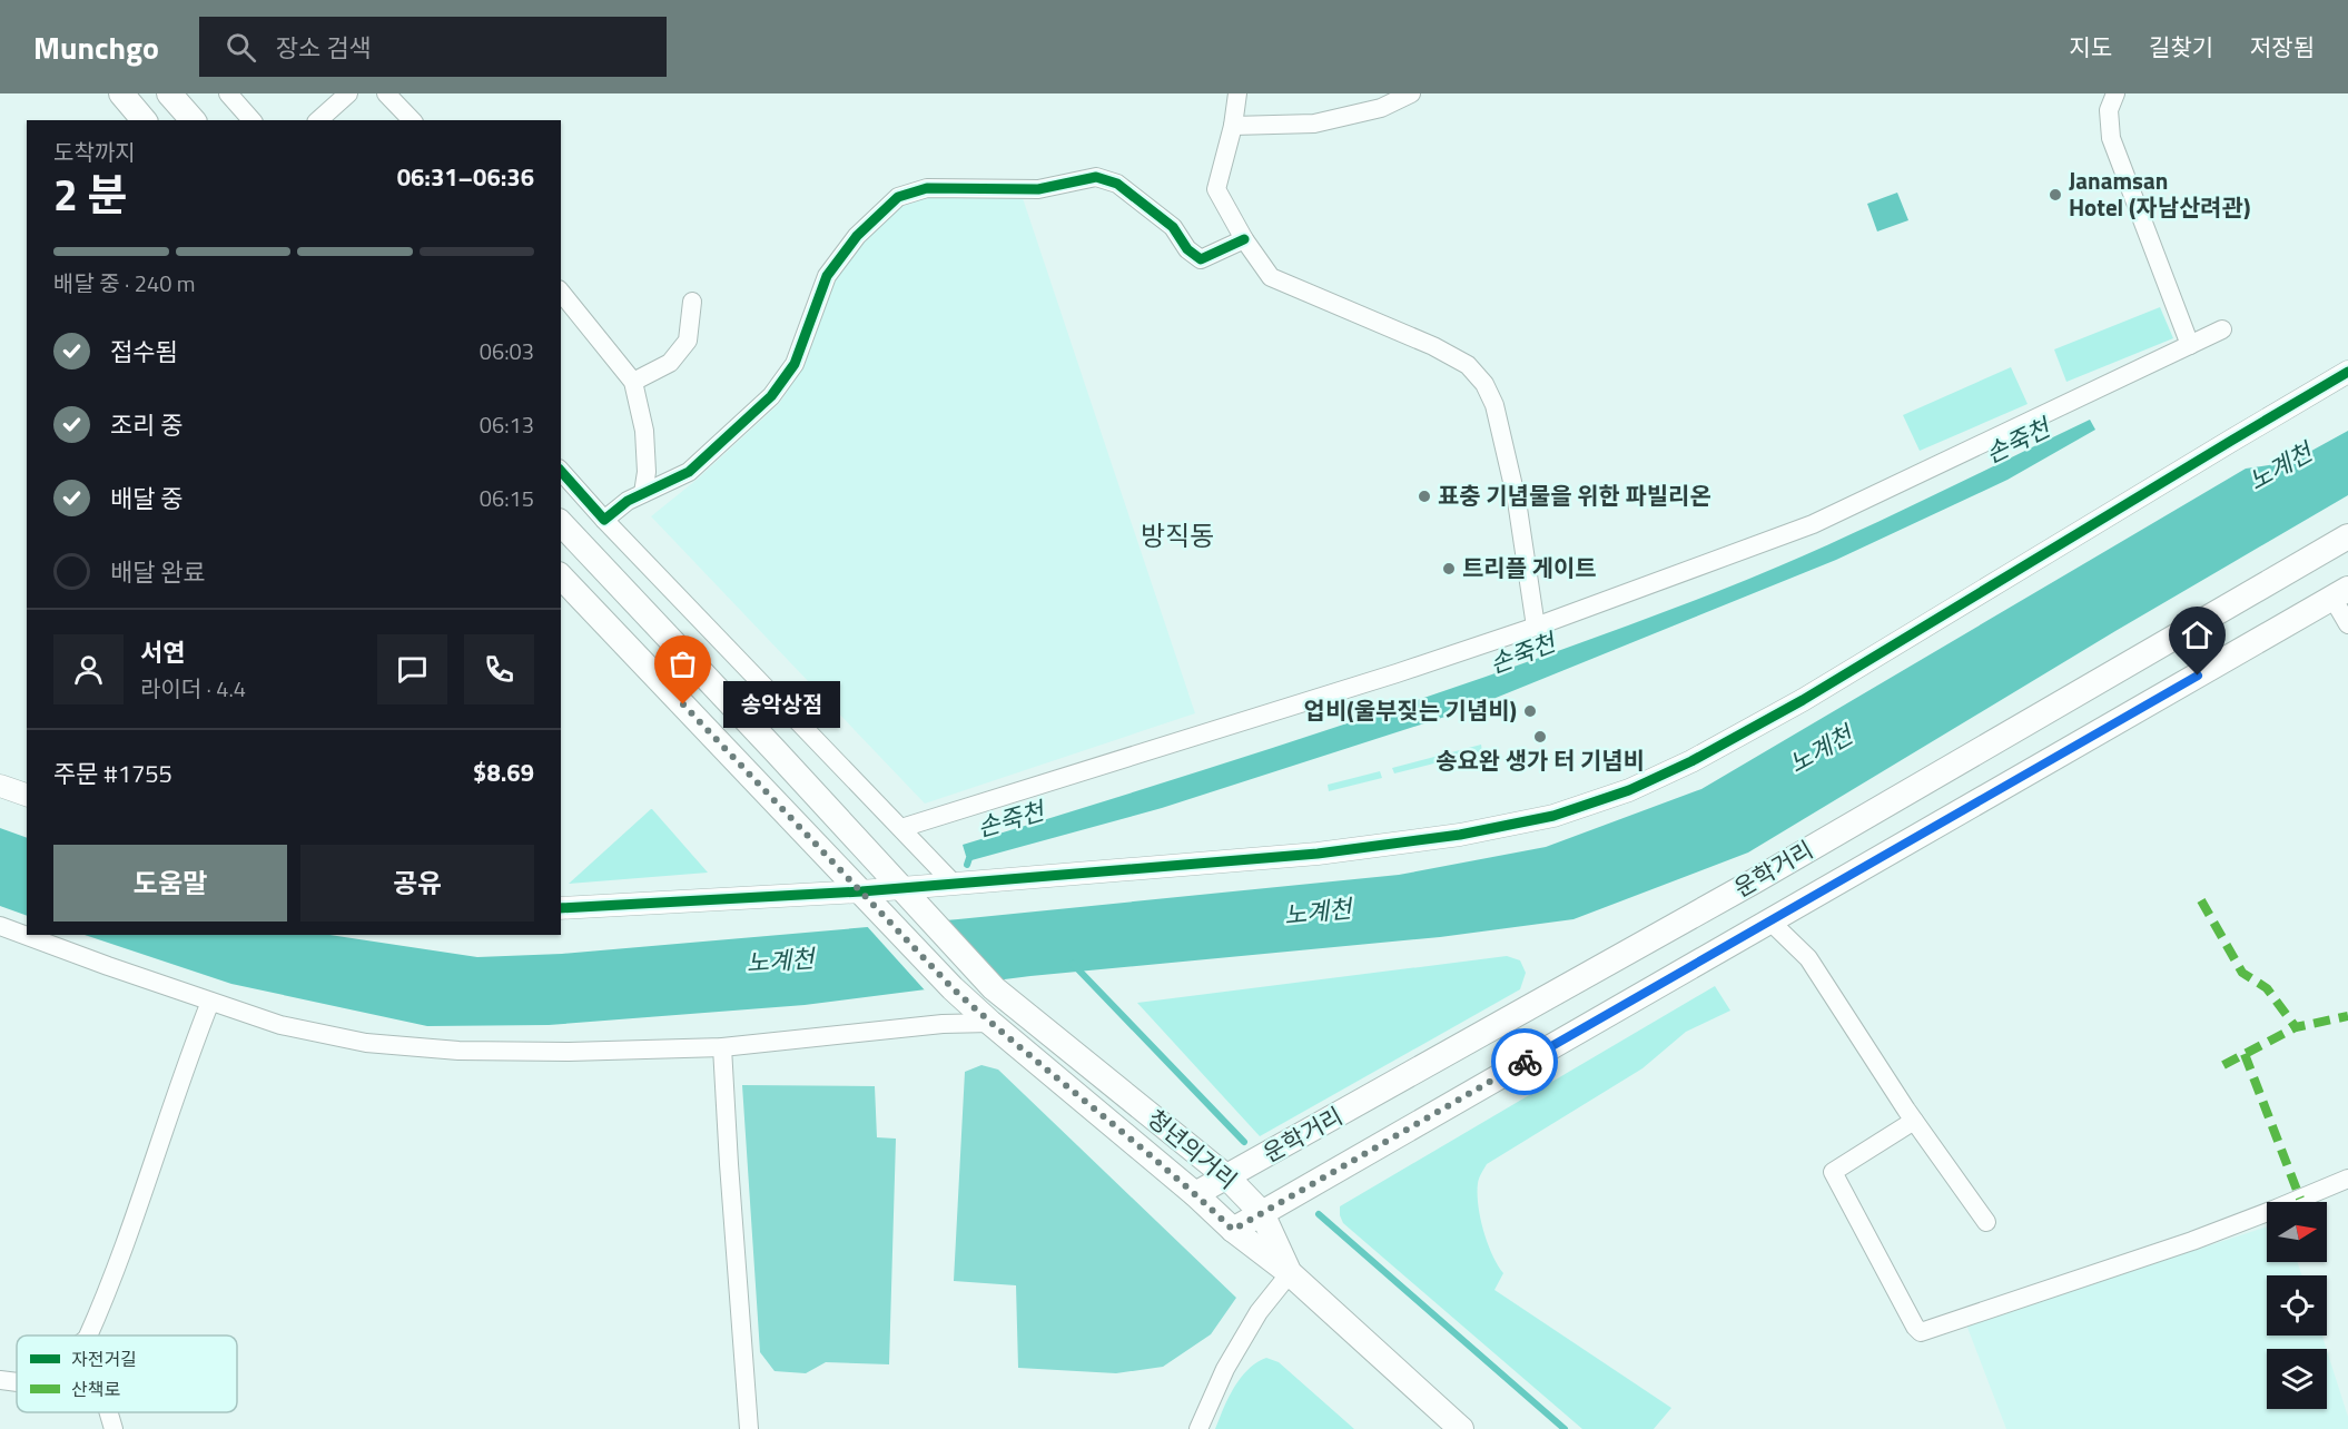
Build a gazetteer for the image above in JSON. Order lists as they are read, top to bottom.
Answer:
{
  "streets": {
    "main road": ["운학거리", "청년의거리"]
  },
  "crossings": [
    ["운학거리", "청년의거리"]
  ],
  "districts": ["방직동"],
  "water": ["손죽천", "노계천"],
  "places": [
    "Janamsan Hotel (자남산려관)",
    "표충 기념물을 위한 파빌리온",
    "트리플 게이트",
    "송악상점",
    "업비(울부짖는 기념비)",
    "송요완 생가 터 기념비"
  ],
  "legend": ["자전거길", "산책로"],
  "north": "right",
  "page": {
    "header": "Munchgo",
    "search": "장소 검색",
    "nav": ["지도", "길찾기", "저장됨"],
    "heading": ["2 분", "도착까지", "06:31–06:36"],
    "panel": [
      "서연",
      "라이더 · 4.4",
      "주문 #1755",
      "$8.69"
    ],
    "bar": "배달 중 · 240 m",
    "list": [
      ["접수됨", "06:03"],
      ["조리 중", "06:13"],
      ["배달 중", "06:15"],
      "배달 완료"
    ],
    "bubble": "송악상점",
    "buttons": ["도움말", "공유"]
  }
}
